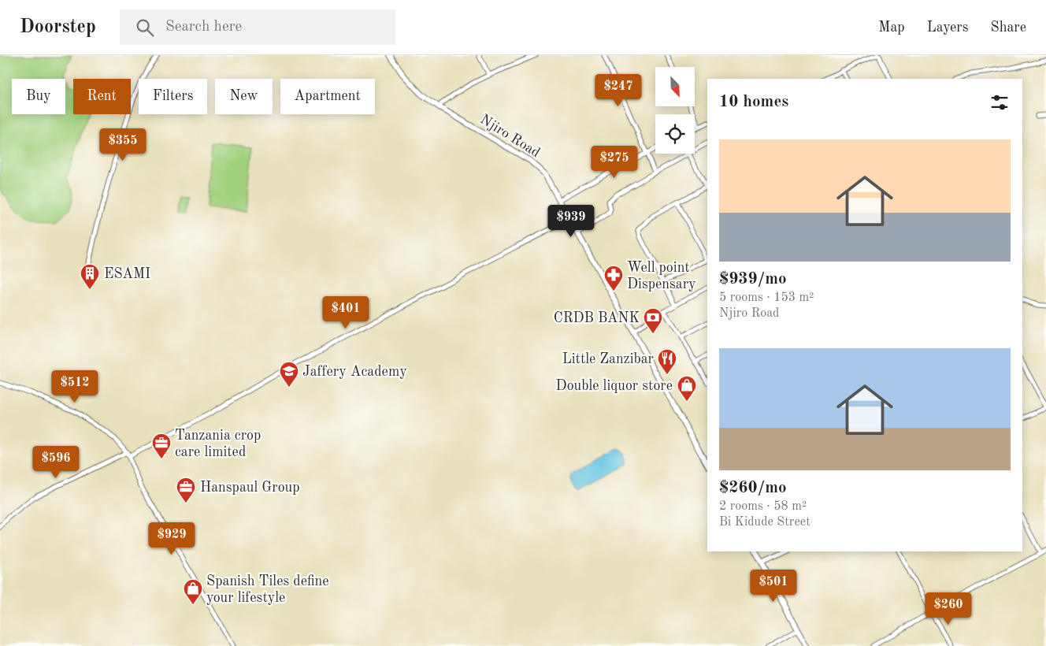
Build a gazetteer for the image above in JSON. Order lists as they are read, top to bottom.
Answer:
{
  "streets": {
    "street": ["Njiro Road"]
  },
  "places": {
    "building": ["ESAMI"],
    "pharmacy": ["Well point Dispensary"],
    "bank": ["CRDB BANK"],
    "restaurant": ["Little Zanzibar"],
    "school or university": ["Jaffery Academy"],
    "shop": ["Double liquor store", "Spanish Tiles define your lifestyle"],
    "office": ["Tanzania crop care limited", "Hanspaul Group"]
  },
  "north": "bottom right",
  "page": {
    "header": "Doorstep",
    "search": "Search here",
    "nav": ["Map", "Layers", "Share"],
    "price": [
      "$247",
      "$355",
      "$275",
      "$939",
      "$401",
      "$512",
      "$596",
      "$929",
      "$501",
      "$260"
    ],
    "chip": [
      "Buy",
      "Rent",
      "Filters",
      "New",
      "Apartment"
    ],
    "heading": "10 homes",
    "list": [
      {
        "name": "$939/mo",
        "note": "5 rooms · 153 m² · Njiro Road"
      },
      {
        "name": "$260/mo",
        "note": "2 rooms · 58 m² · Bi Kidude Street"
      }
    ]
  }
}
